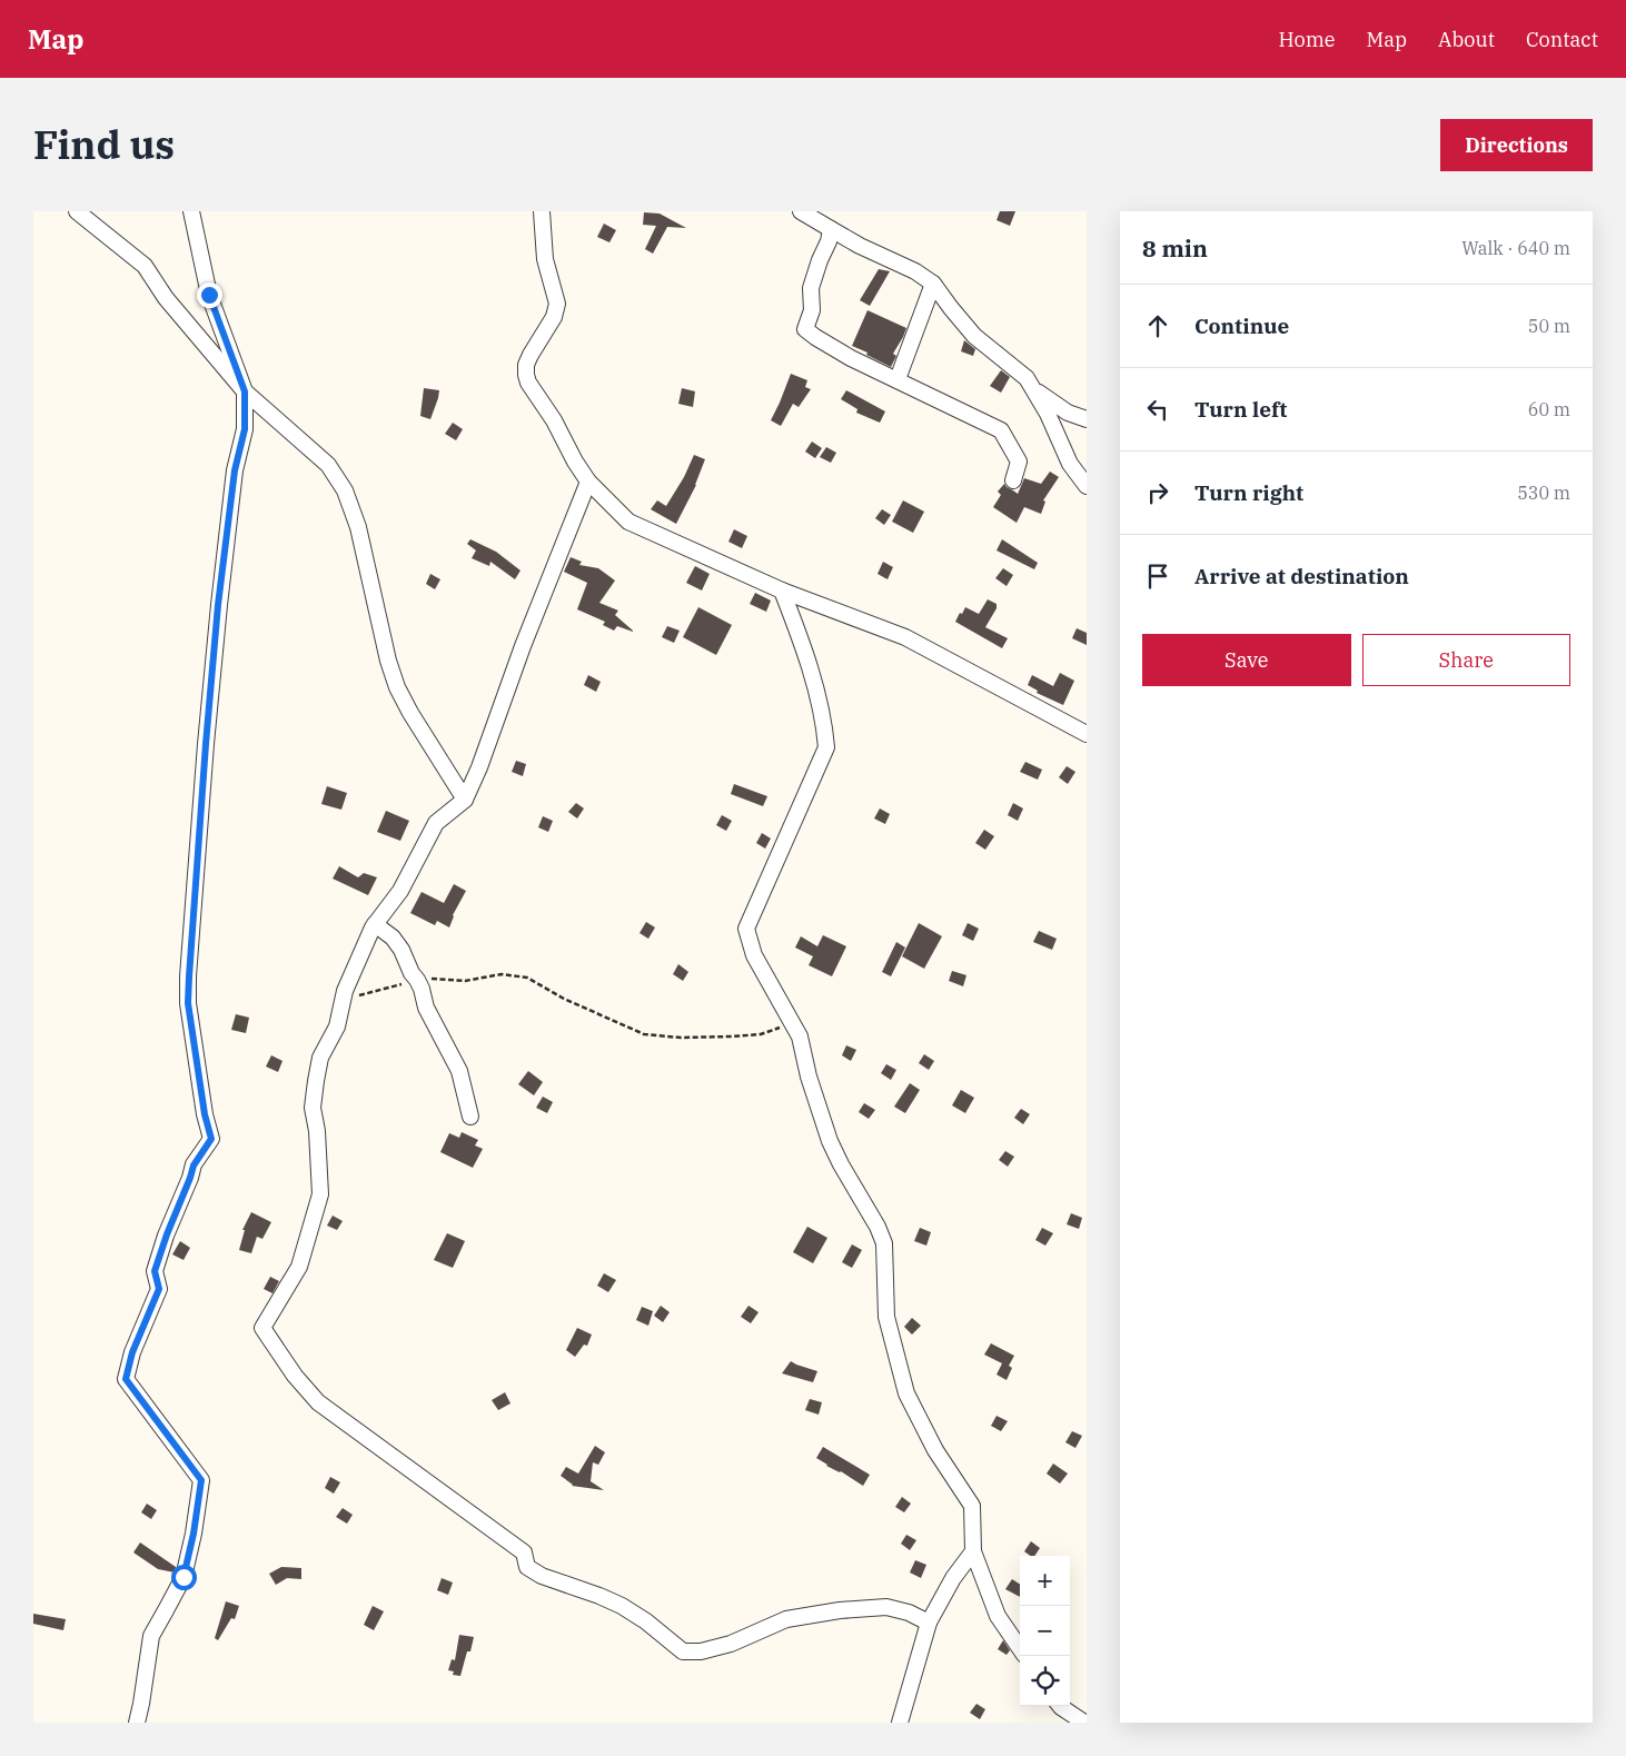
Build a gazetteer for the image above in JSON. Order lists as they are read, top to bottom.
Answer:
{
  "page": {
    "header": "Map",
    "nav": [
      "Home",
      "Map",
      "About",
      "Contact"
    ],
    "title": "Find us",
    "buttons": [
      "Directions",
      ["Save", "Share"]
    ],
    "heading": ["8 min", "Walk · 640 m"],
    "list": [
      ["Continue", "50 m"],
      ["Turn left", "60 m"],
      ["Turn right", "530 m"],
      "Arrive at destination"
    ],
    "map_buttons": ["+", "−"]
  }
}
